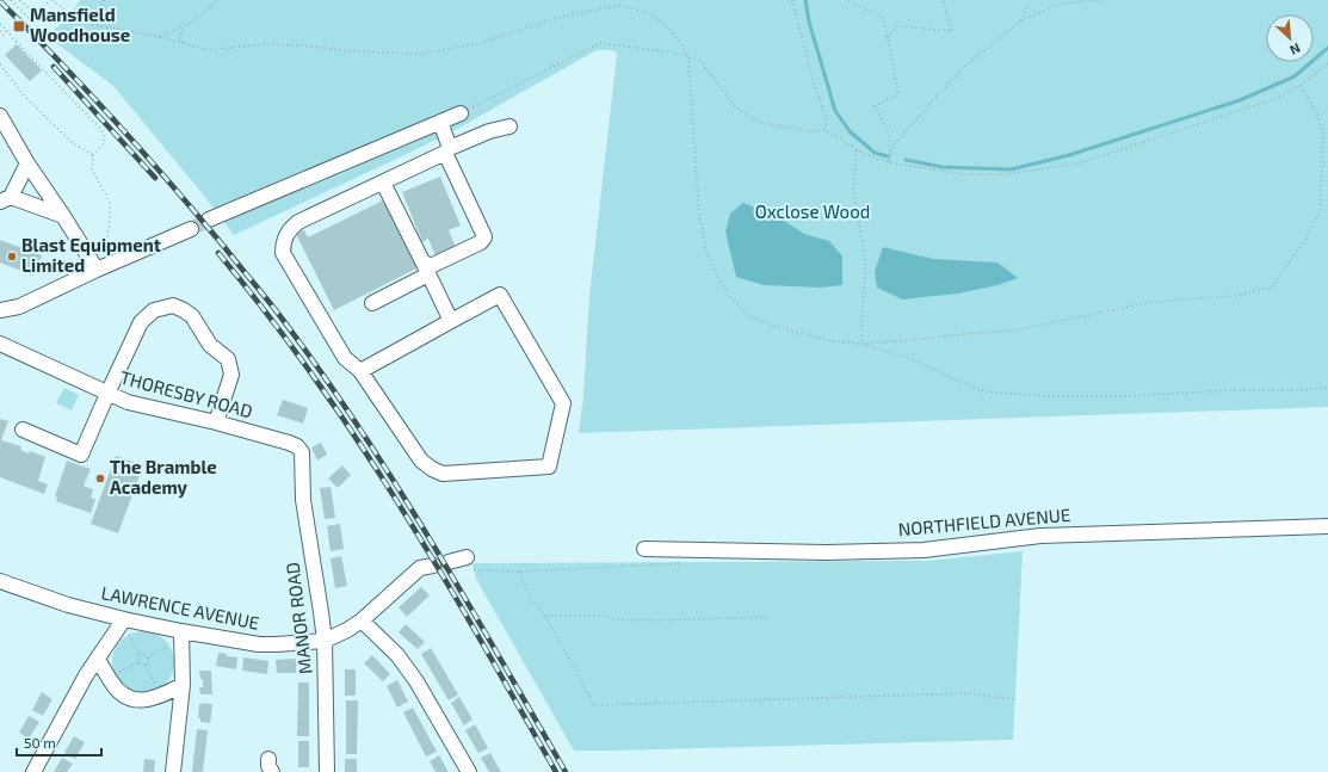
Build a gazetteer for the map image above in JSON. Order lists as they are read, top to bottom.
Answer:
{
  "streets": {
    "street": [
      "THORESBY ROAD",
      "NORTHFIELD AVENUE",
      "LAWRENCE AVENUE",
      "MANOR ROAD"
    ]
  },
  "crossings": [
    ["THORESBY ROAD", "MANOR ROAD"],
    ["LAWRENCE AVENUE", "MANOR ROAD"]
  ],
  "parks": ["Oxclose Wood"],
  "places": {
    "transit": ["Mansfield Woodhouse"],
    "other": ["Blast Equipment Limited", "The Bramble Academy"]
  },
  "scale_bar": "50 m",
  "north": "bottom right"
}
